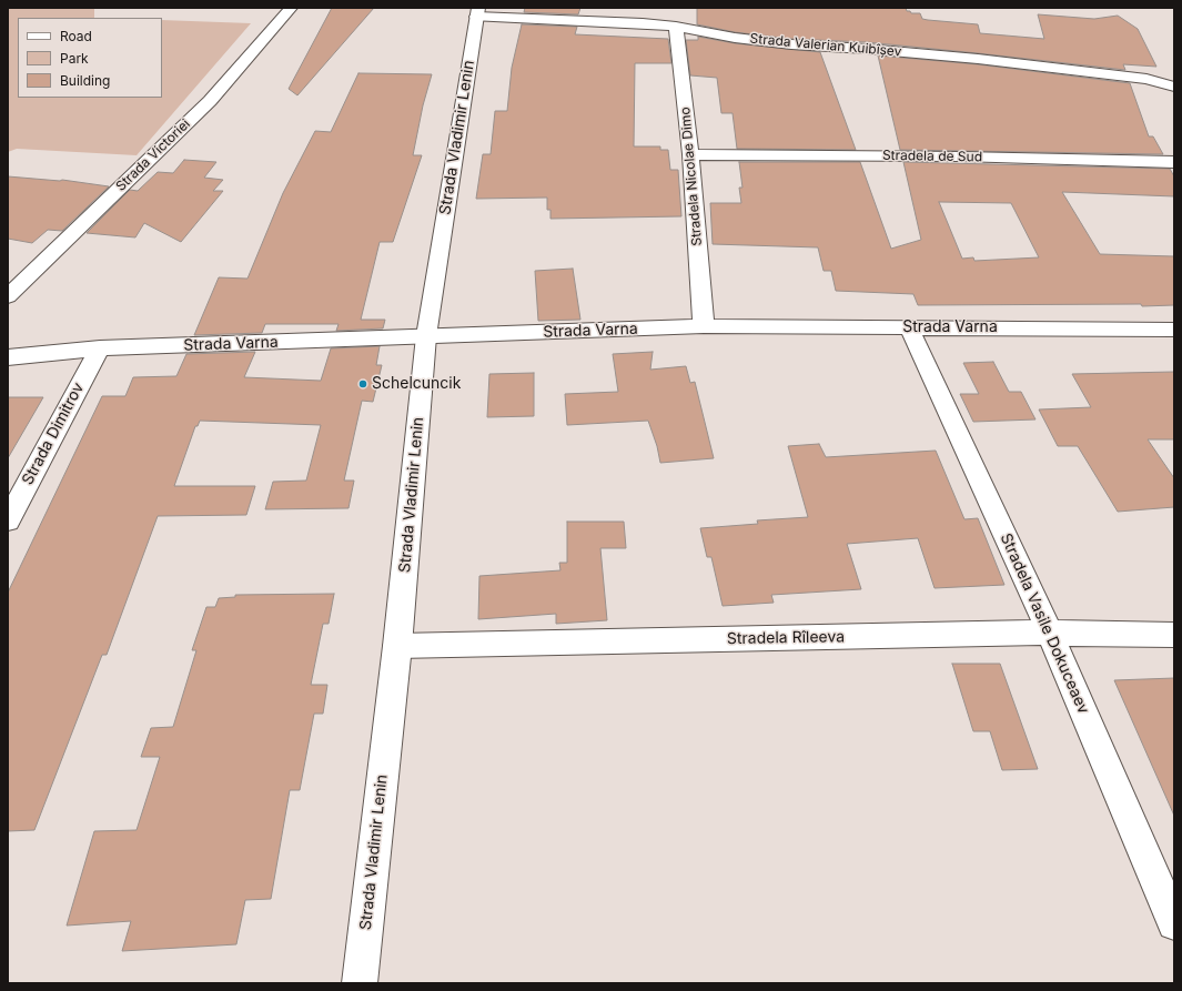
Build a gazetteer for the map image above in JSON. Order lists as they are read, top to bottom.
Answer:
{
  "streets": {
    "street": [
      "Strada Valerian Kuibîșev",
      "Strada Vladimir Lenin",
      "Strada Victoriei",
      "Stradela de Sud",
      "Stradela Nicolae Dimo",
      "Strada Varna",
      "Strada Dimitrov",
      "Stradela Vasile Dokuceaev",
      "Stradela Rîleeva"
    ]
  },
  "crossings": [
    ["Strada Valerian Kuibîșev", "Strada Vladimir Lenin"],
    ["Strada Valerian Kuibîșev", "Stradela Nicolae Dimo"],
    ["Strada Vladimir Lenin", "Strada Varna"],
    ["Strada Vladimir Lenin", "Stradela Rîleeva"],
    ["Stradela de Sud", "Stradela Nicolae Dimo"],
    ["Stradela Nicolae Dimo", "Strada Varna"],
    ["Strada Varna", "Strada Dimitrov"],
    ["Strada Varna", "Stradela Vasile Dokuceaev"],
    ["Stradela Vasile Dokuceaev", "Stradela Rîleeva"]
  ],
  "places": ["Schelcuncik"],
  "legend": ["Road", "Park", "Building"]
}
